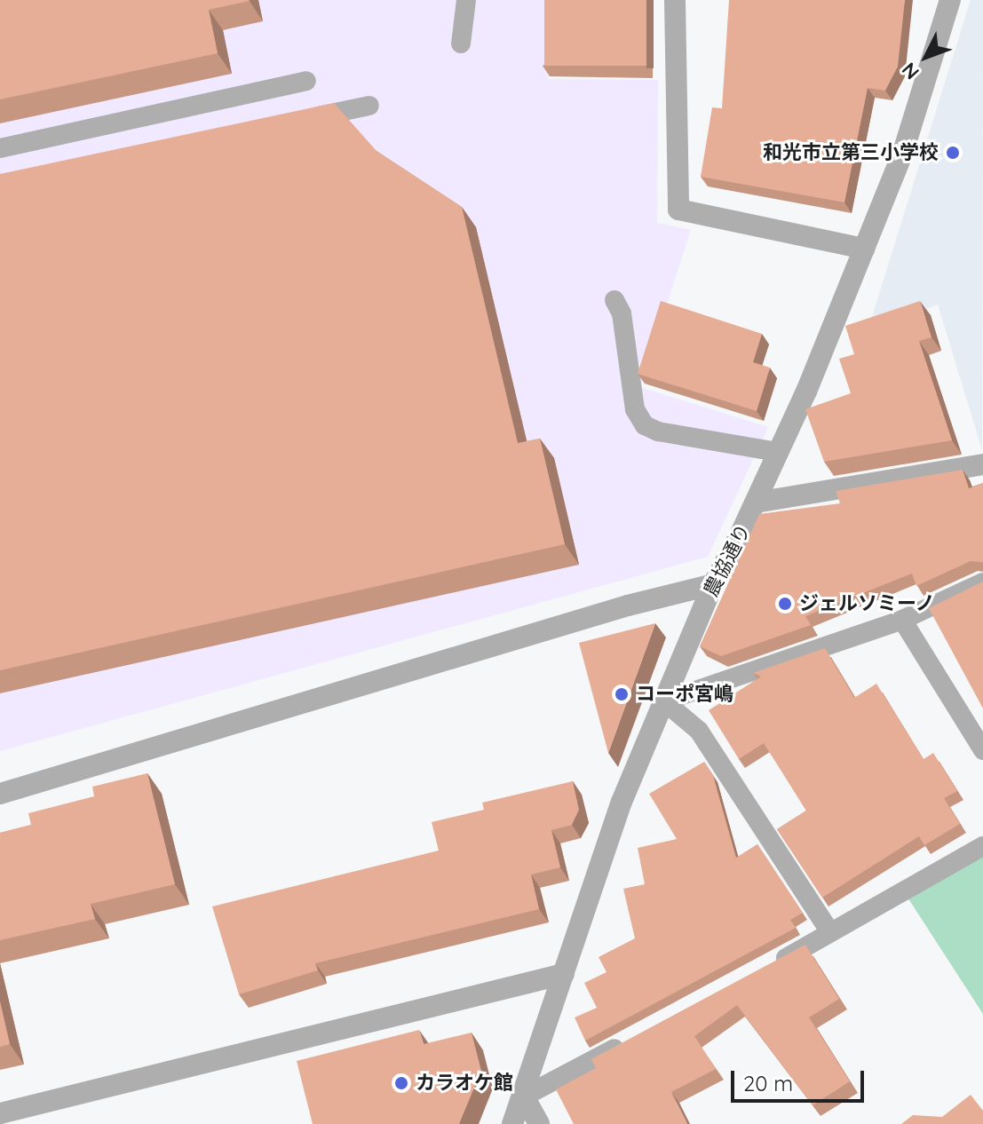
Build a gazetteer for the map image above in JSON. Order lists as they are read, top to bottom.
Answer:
{
  "streets": {
    "street": ["農協通り"]
  },
  "places": [
    "和光市立第三小学校",
    "ジェルソミーノ",
    "コーポ宮嶋",
    "カラオケ館"
  ],
  "scale_bar": "20 m",
  "north": "bottom left"
}
